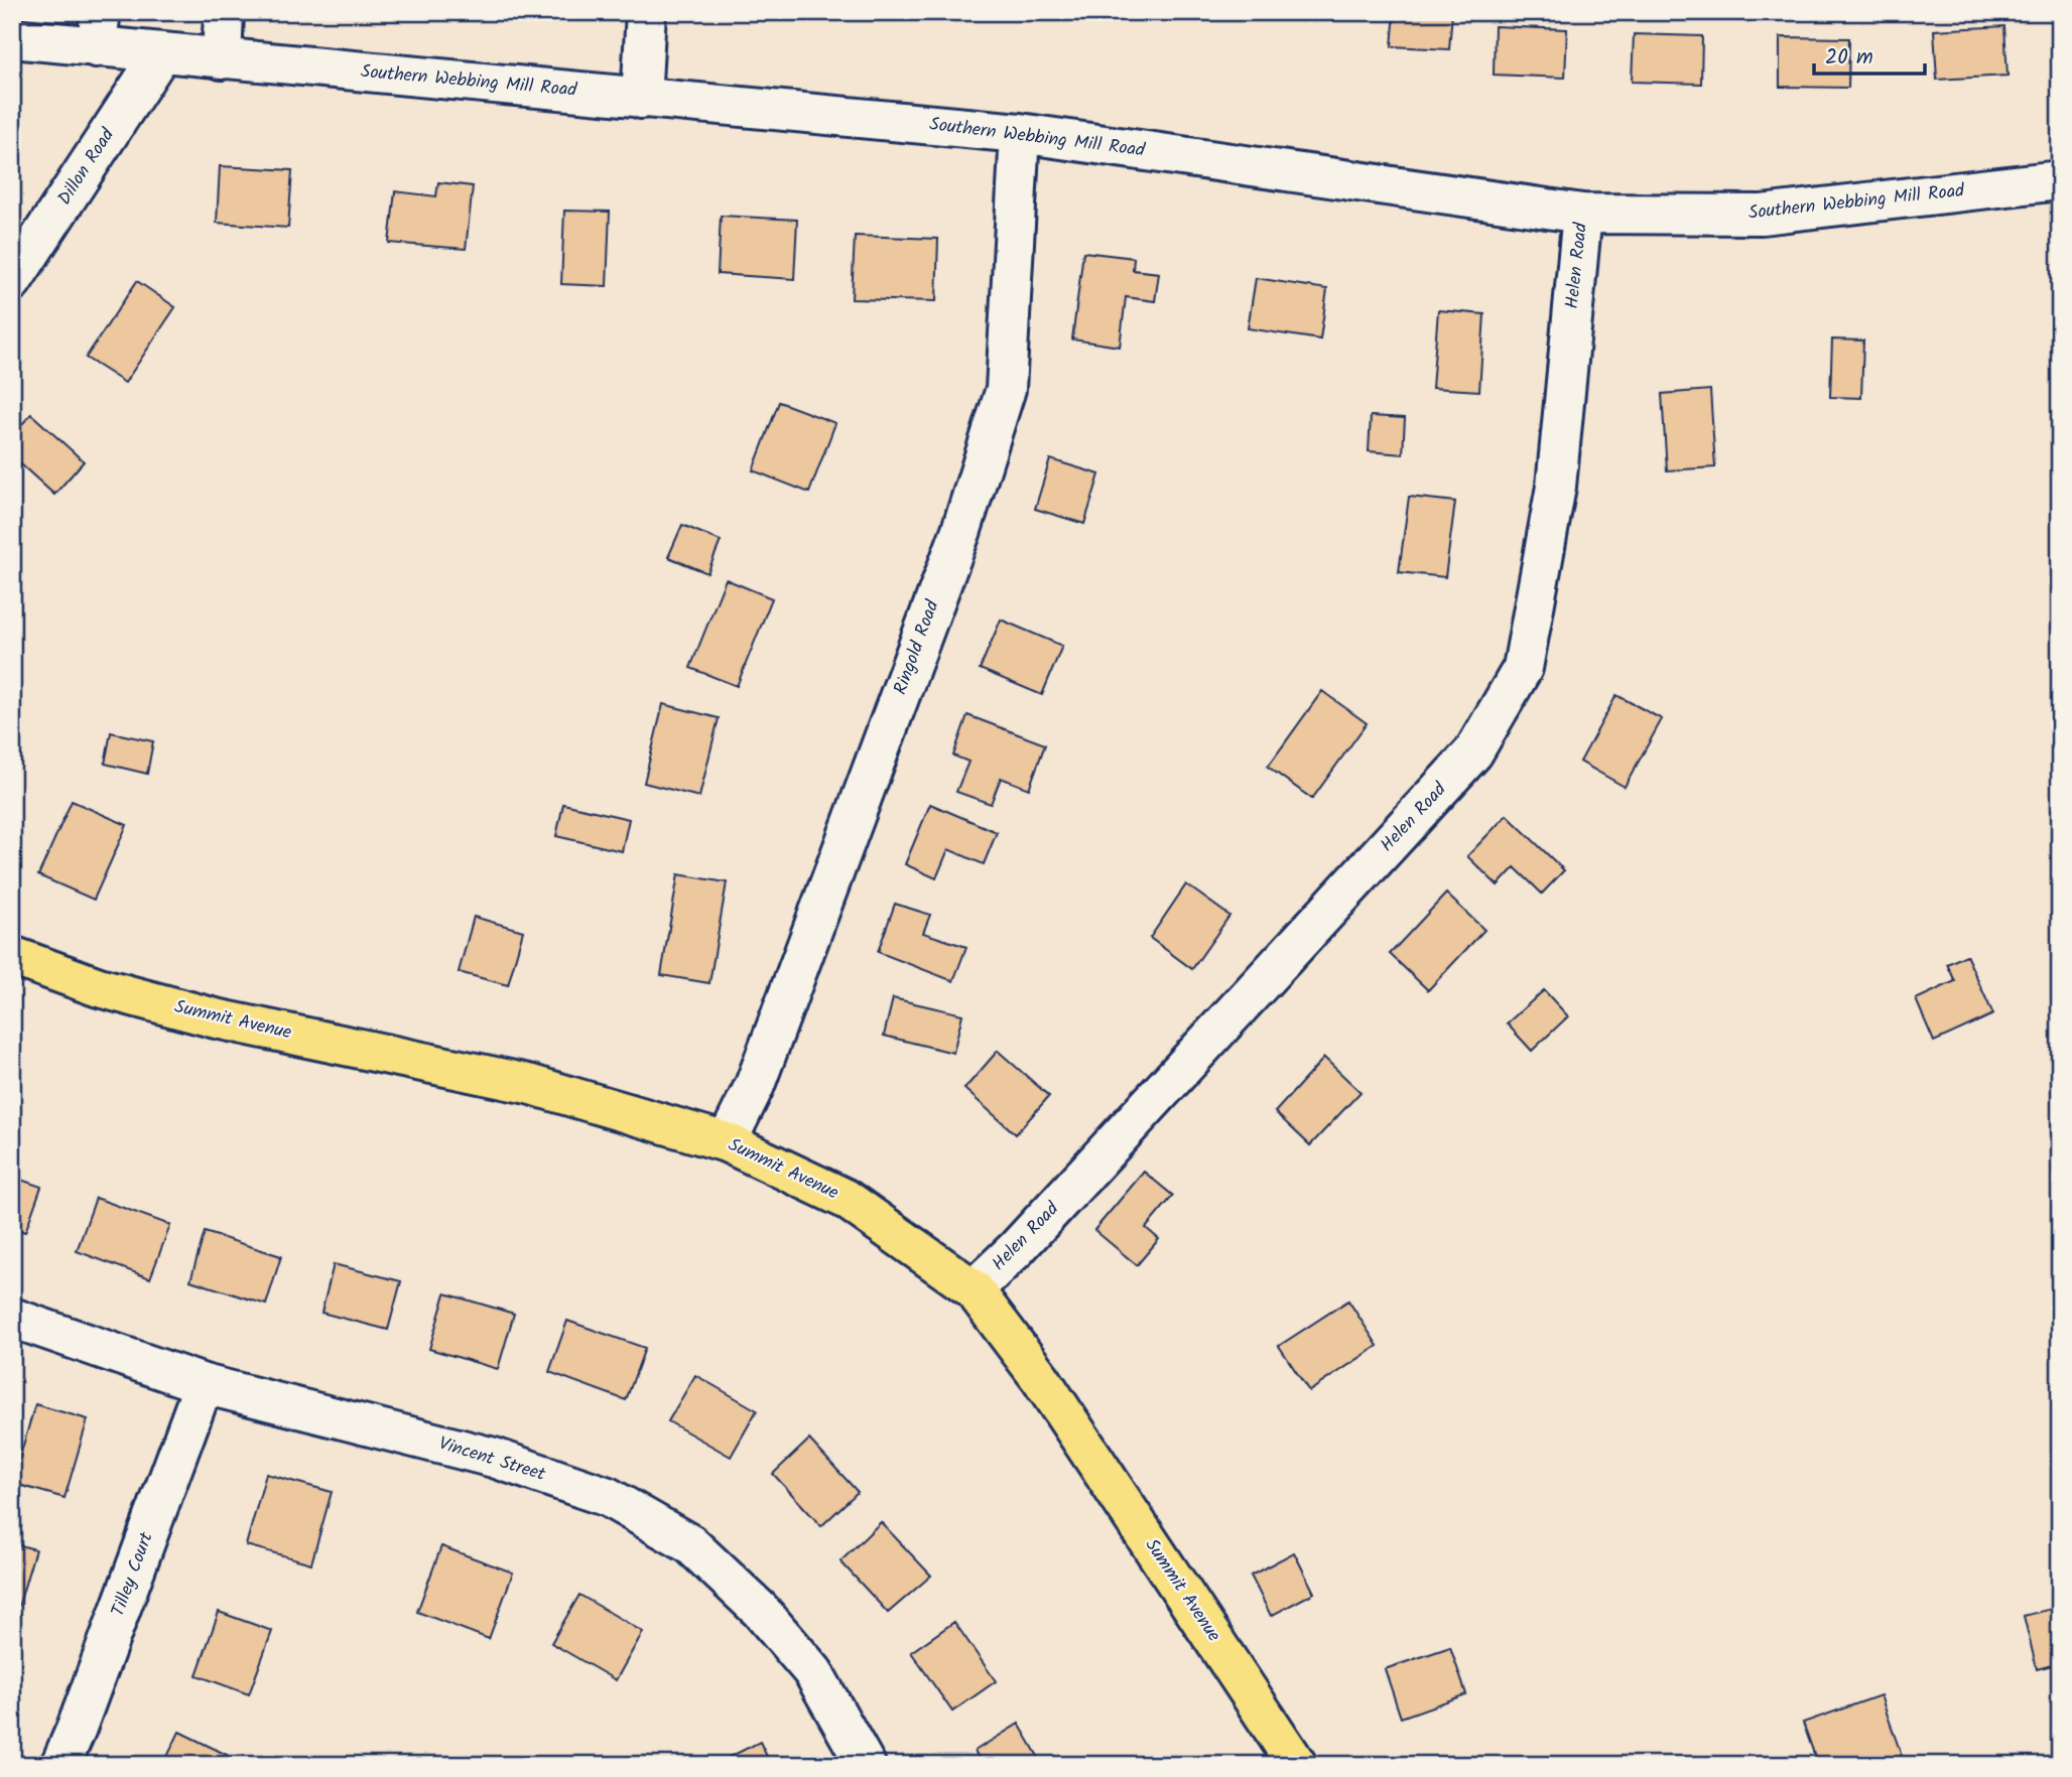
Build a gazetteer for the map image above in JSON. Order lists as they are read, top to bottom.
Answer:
{
  "streets": {
    "main road": ["Summit Avenue"],
    "street": [
      "Southern Webbing Mill Road",
      "Dillon Road",
      "Helen Road",
      "Ringold Road",
      "Vincent Street",
      "Tilley Court"
    ]
  },
  "crossings": [
    ["Southern Webbing Mill Road", "Dillon Road"],
    ["Southern Webbing Mill Road", "Helen Road"],
    ["Southern Webbing Mill Road", "Ringold Road"],
    ["Helen Road", "Summit Avenue"],
    ["Ringold Road", "Summit Avenue"],
    ["Vincent Street", "Tilley Court"]
  ],
  "scale_bar": "20 m"
}
